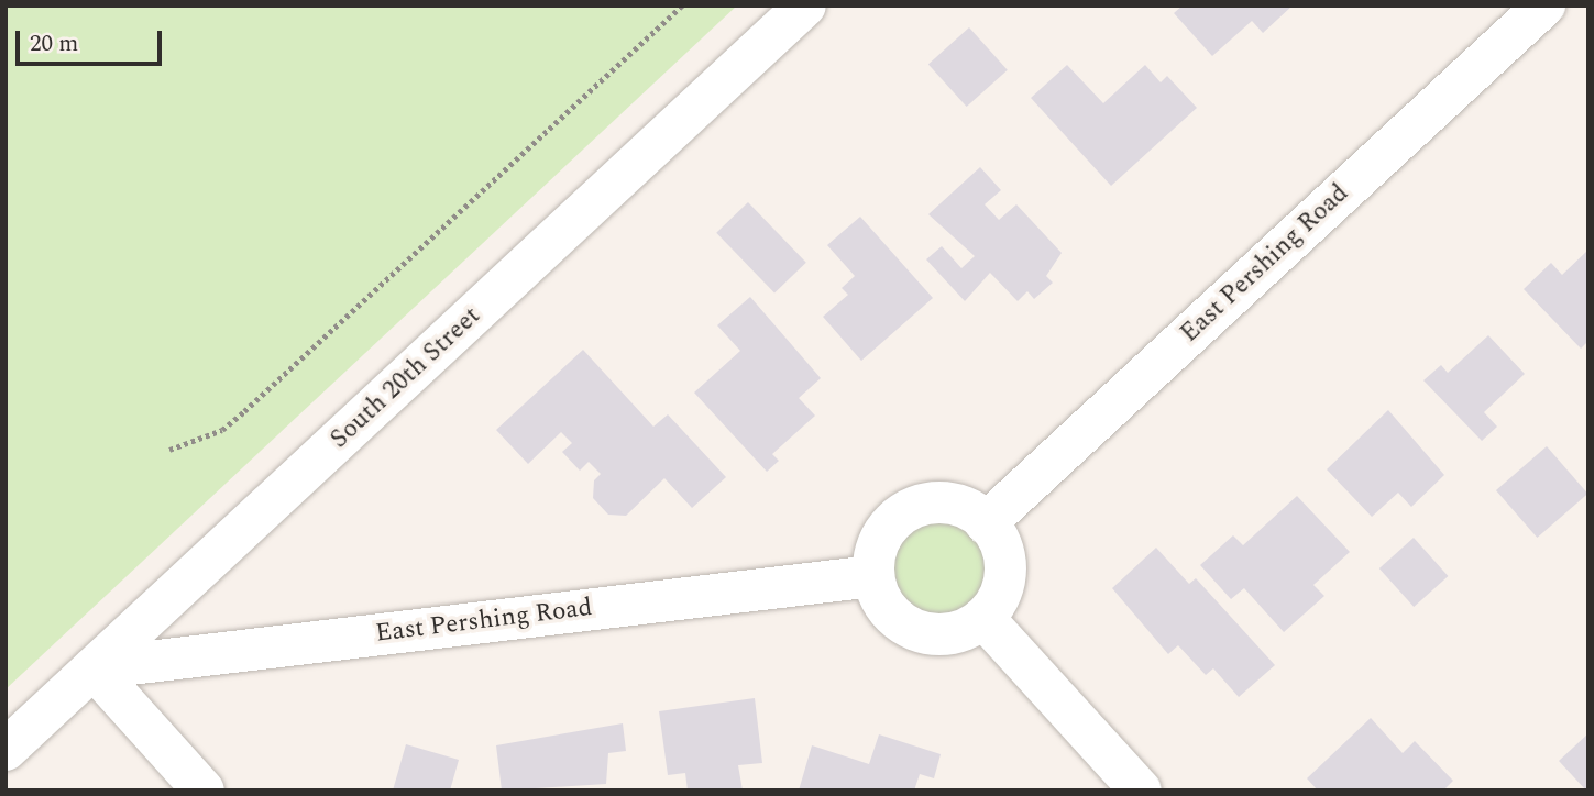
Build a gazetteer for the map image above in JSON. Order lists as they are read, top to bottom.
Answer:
{
  "streets": {
    "street": ["East Pershing Road", "South 20th Street"]
  },
  "crossings": [
    ["East Pershing Road", "South 20th Street"]
  ],
  "scale_bar": "20 m"
}
